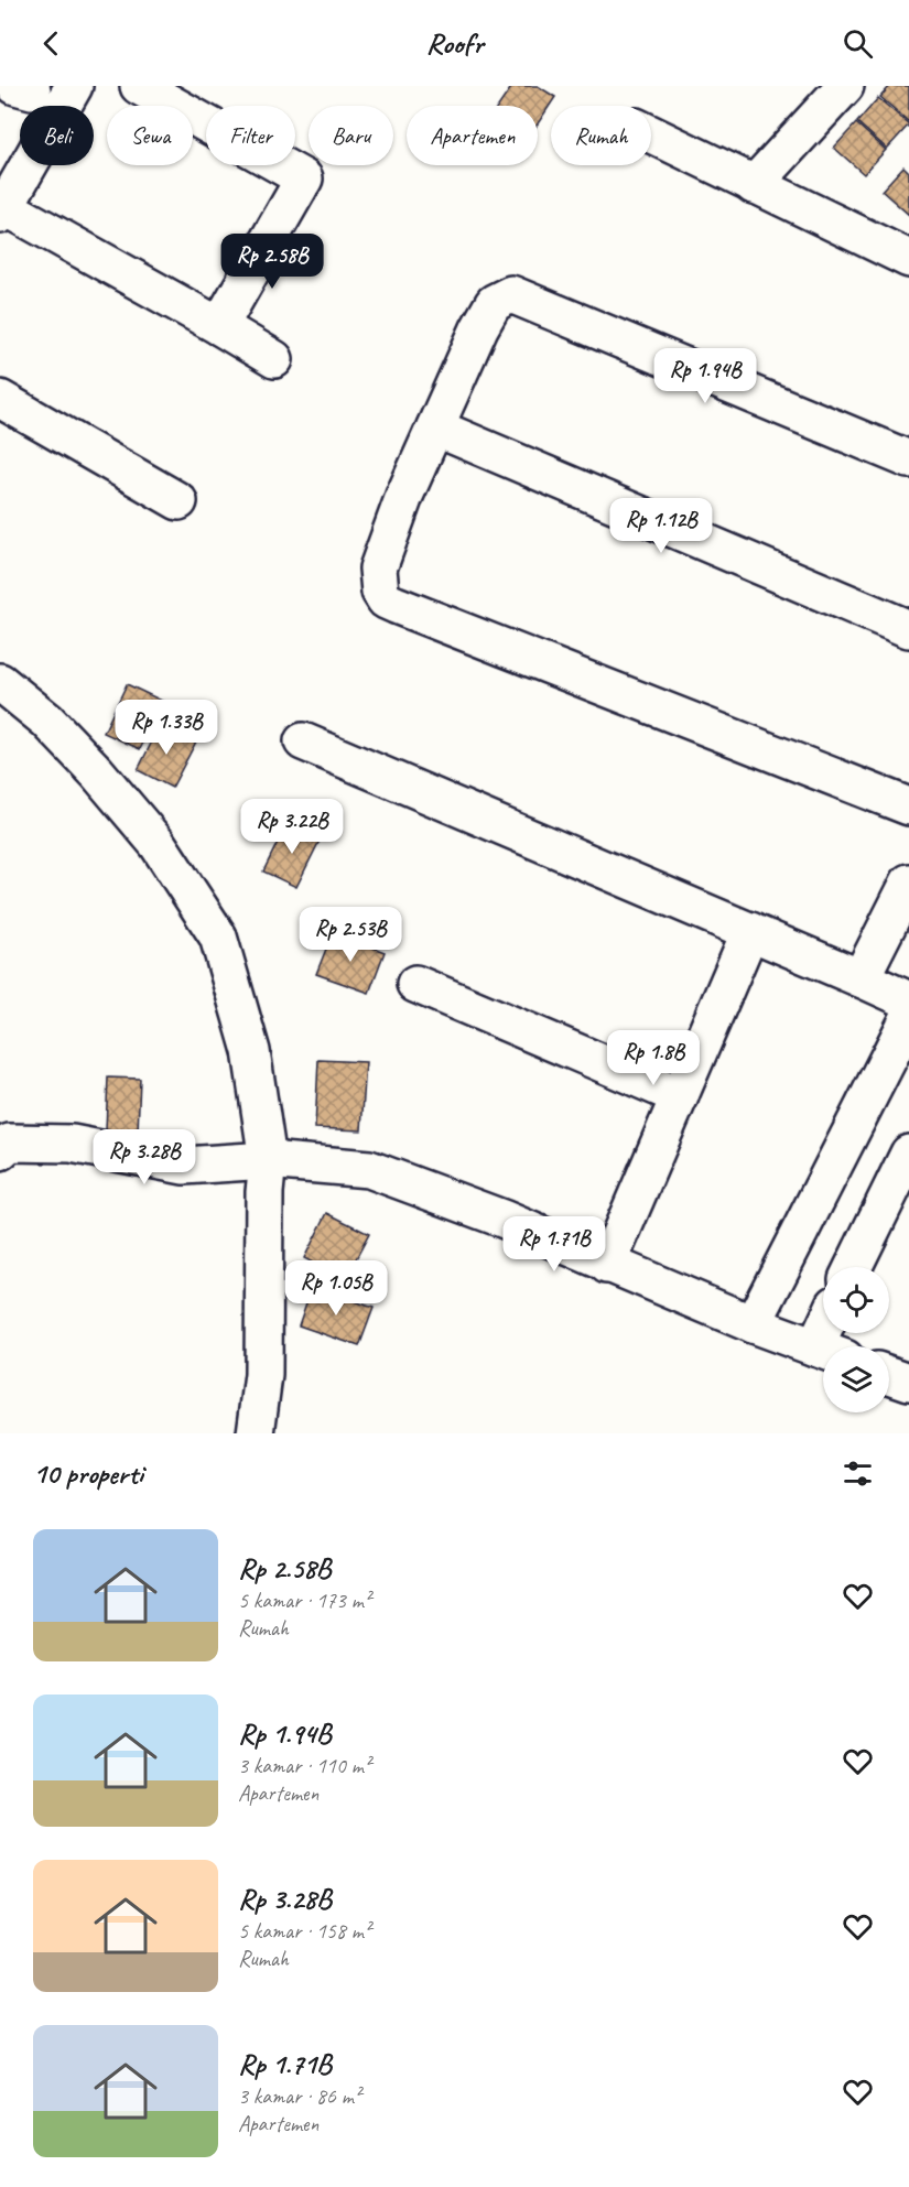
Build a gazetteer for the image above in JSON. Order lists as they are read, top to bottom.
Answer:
{
  "page": {
    "header": "Roofr",
    "chip": [
      "Beli",
      "Sewa",
      "Filter",
      "Baru",
      "Apartemen",
      "Rumah"
    ],
    "price": [
      "Rp 2.58B",
      "Rp 1.94B",
      "Rp 1.12B",
      "Rp 1.33B",
      "Rp 3.22B",
      "Rp 2.53B",
      "Rp 1.8B",
      "Rp 3.28B",
      "Rp 1.71B",
      "Rp 1.05B"
    ],
    "heading": "10 properti",
    "list": [
      {
        "name": "Rp 2.58B",
        "note": "5 kamar · 173 m² · Rumah"
      },
      {
        "name": "Rp 1.94B",
        "note": "3 kamar · 110 m² · Apartemen"
      },
      {
        "name": "Rp 3.28B",
        "note": "5 kamar · 158 m² · Rumah"
      },
      {
        "name": "Rp 1.71B",
        "note": "3 kamar · 86 m² · Apartemen"
      }
    ]
  }
}
